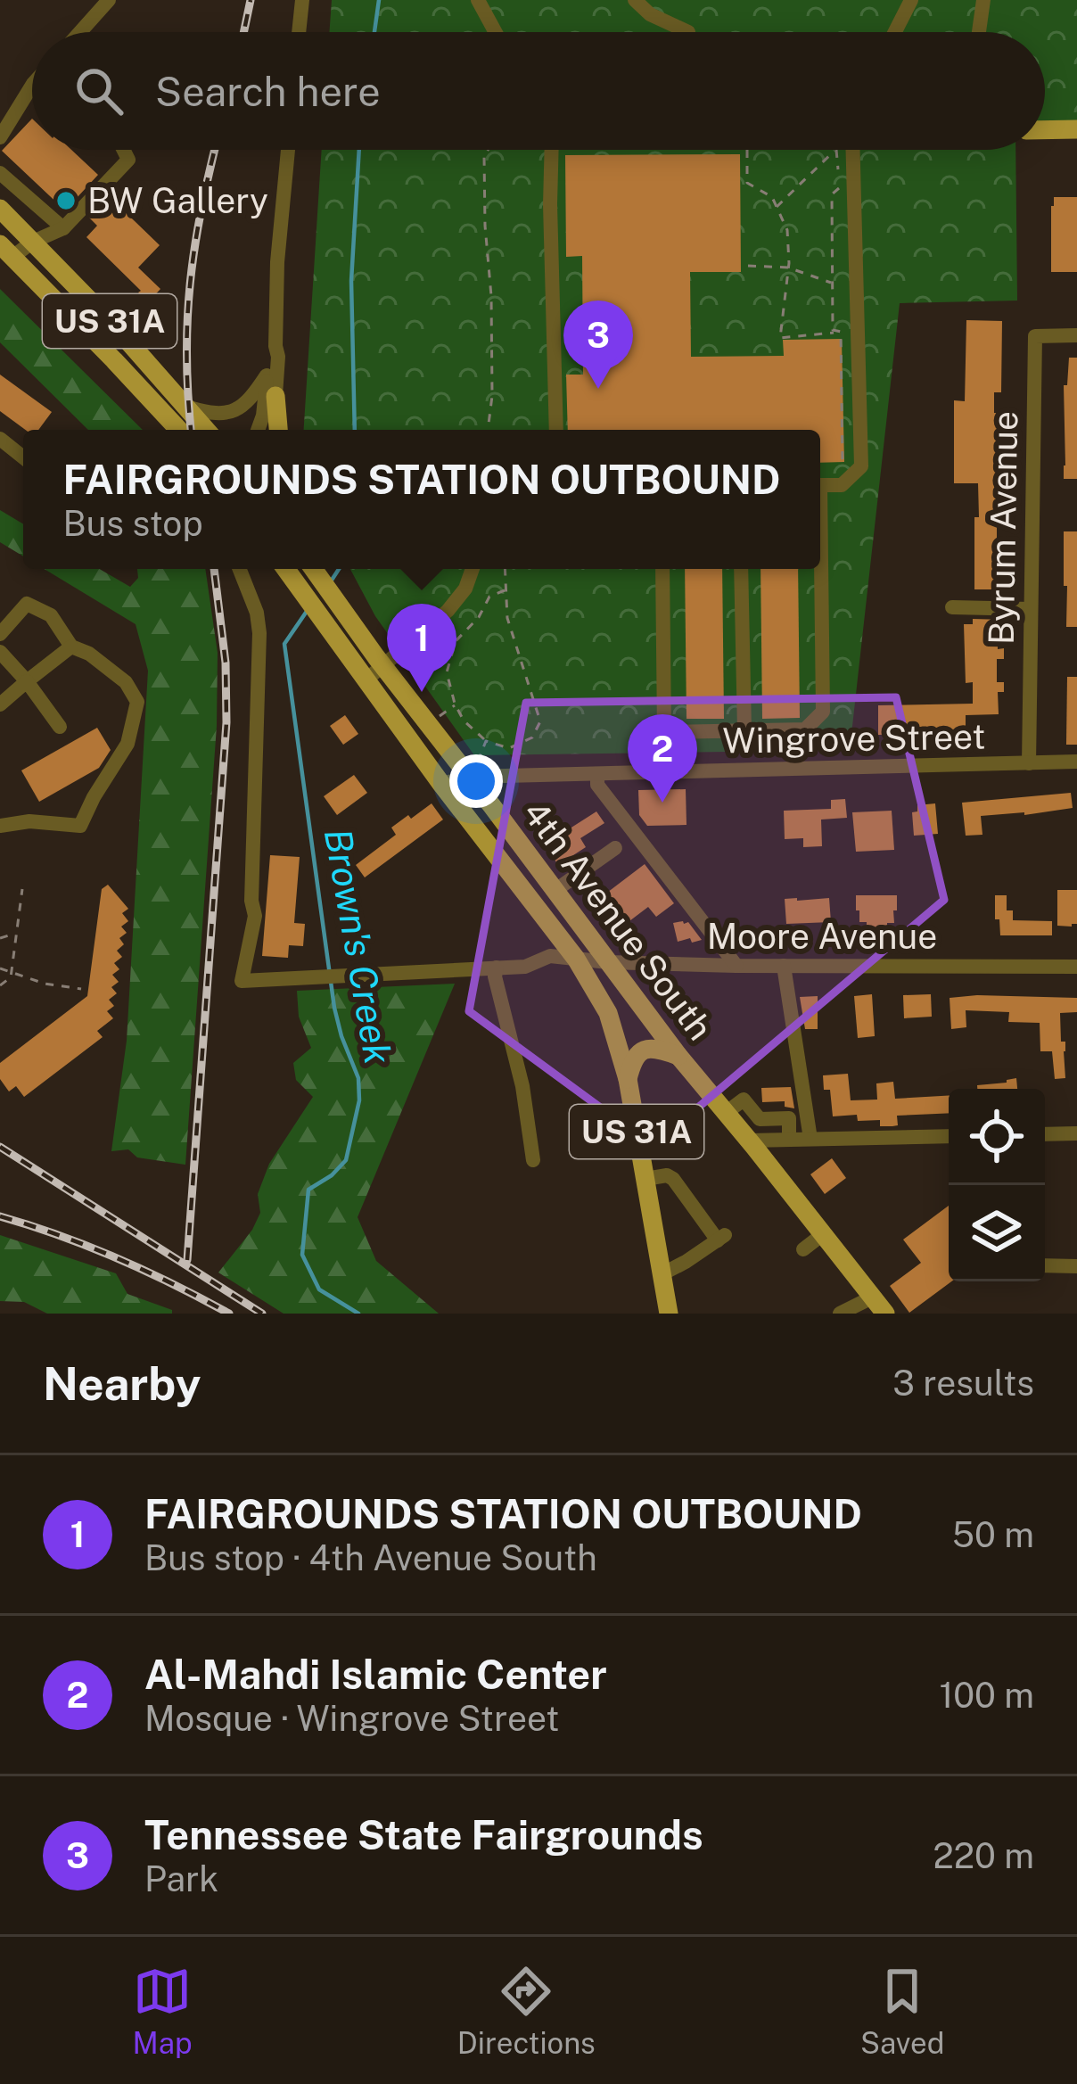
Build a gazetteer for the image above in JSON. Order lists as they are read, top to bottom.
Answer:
{
  "streets": {
    "main road": ["US 31A", "4th Avenue South"],
    "street": ["Byrum Avenue", "Wingrove Street", "Moore Avenue"]
  },
  "crossings": [
    ["US 31A", "4th Avenue South"],
    ["US 31A", "Moore Avenue"],
    ["Byrum Avenue", "Wingrove Street"],
    ["Wingrove Street", "4th Avenue South"],
    ["4th Avenue South", "Moore Avenue"]
  ],
  "water": ["Brown's Creek"],
  "places": ["BW Gallery"],
  "page": {
    "search": "Search here",
    "pins": ["3", "1", "2"],
    "popup": ["FAIRGROUNDS STATION OUTBOUND", "Bus stop"],
    "heading": ["Nearby", "3 results"],
    "list": [
      {
        "mark": "1",
        "name": "FAIRGROUNDS STATION OUTBOUND",
        "note": "Bus stop · 4th Avenue South",
        "value": "50 m"
      },
      {
        "mark": "2",
        "name": "Al-Mahdi Islamic Center",
        "note": "Mosque · Wingrove Street",
        "value": "100 m"
      },
      {
        "mark": "3",
        "name": "Tennessee State Fairgrounds",
        "note": "Park",
        "value": "220 m"
      }
    ],
    "nav": ["Map", "Directions", "Saved"]
  }
}
